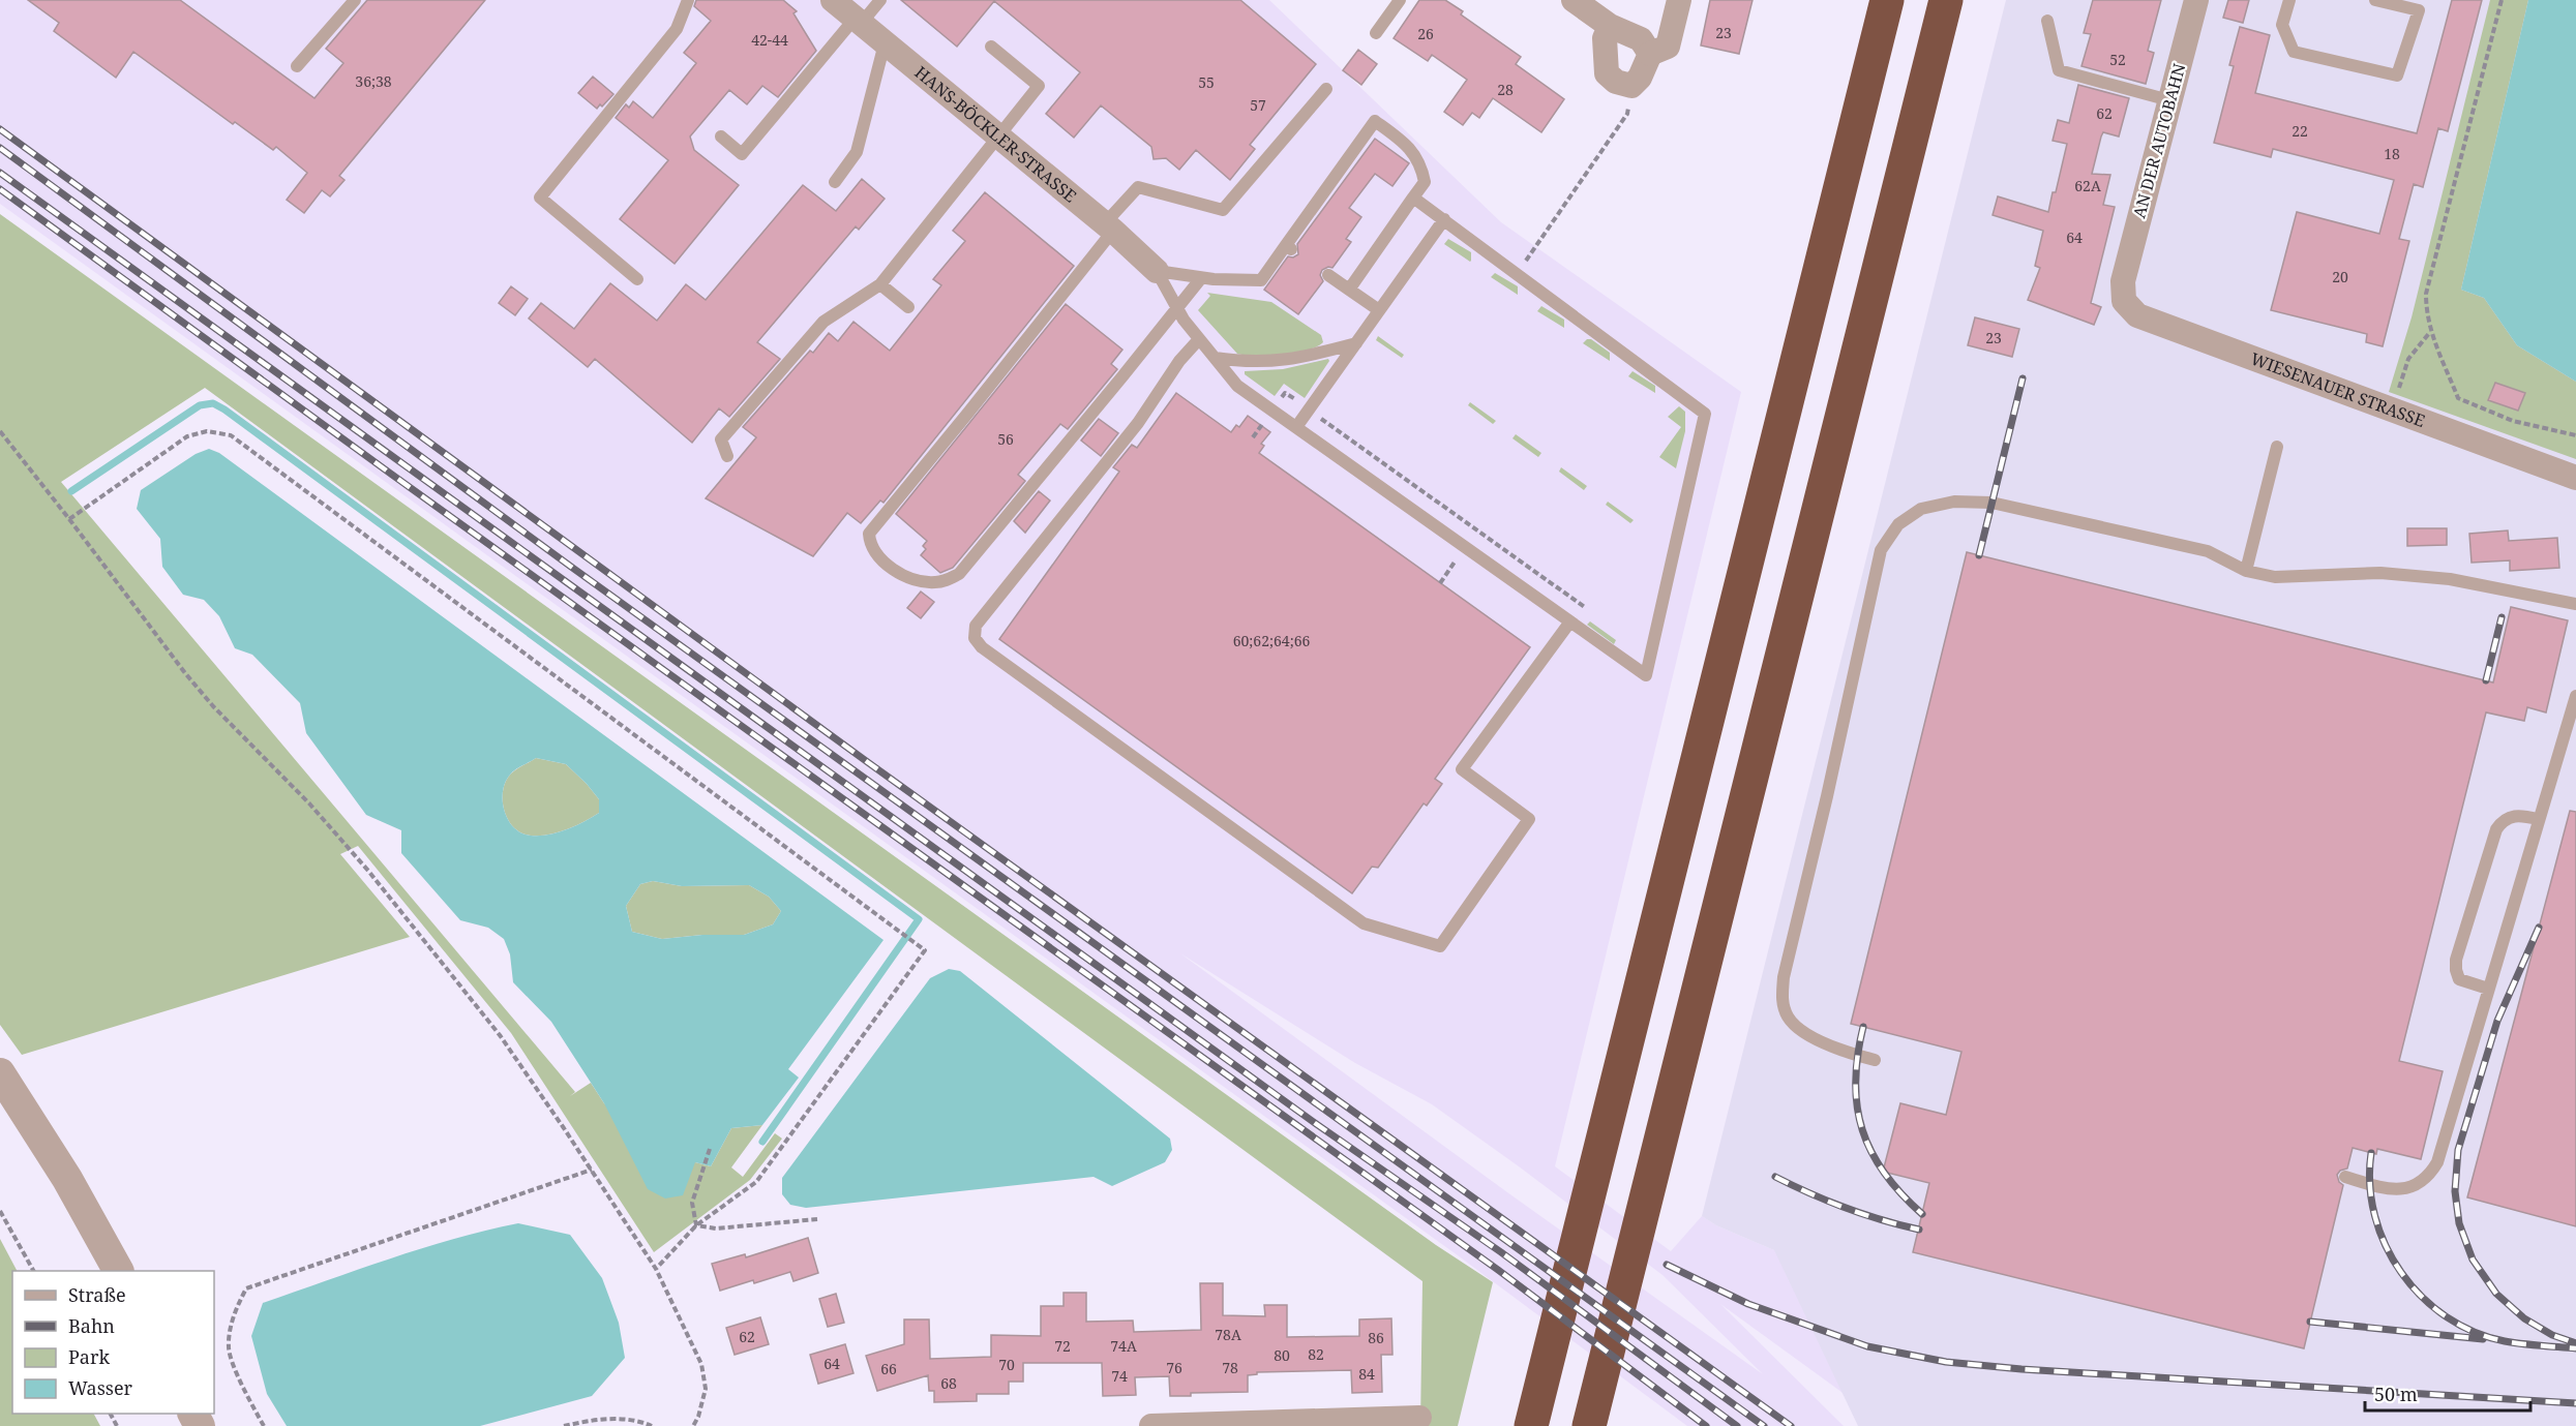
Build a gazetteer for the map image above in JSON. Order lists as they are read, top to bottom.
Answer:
{
  "streets": {
    "street": ["HANS-BÖCKLER-STRASSE", "AN DER AUTOBAHN", "WIESENAUER STRASSE"]
  },
  "crossings": [
    ["AN DER AUTOBAHN", "WIESENAUER STRASSE"]
  ],
  "house_numbers": [
    "23",
    "26",
    "42-44",
    "52",
    "36;38",
    "55",
    "28",
    "57",
    "62",
    "22",
    "18",
    "62A",
    "64",
    "20",
    "23",
    "56",
    "60;62;64;66",
    "78A",
    "62",
    "86",
    "72",
    "74A",
    "82",
    "80",
    "64",
    "70",
    "76",
    "78",
    "66",
    "84",
    "74",
    "68"
  ],
  "legend": [
    "Straße",
    "Bahn",
    "Park",
    "Wasser"
  ],
  "scale_bar": "50 m"
}
